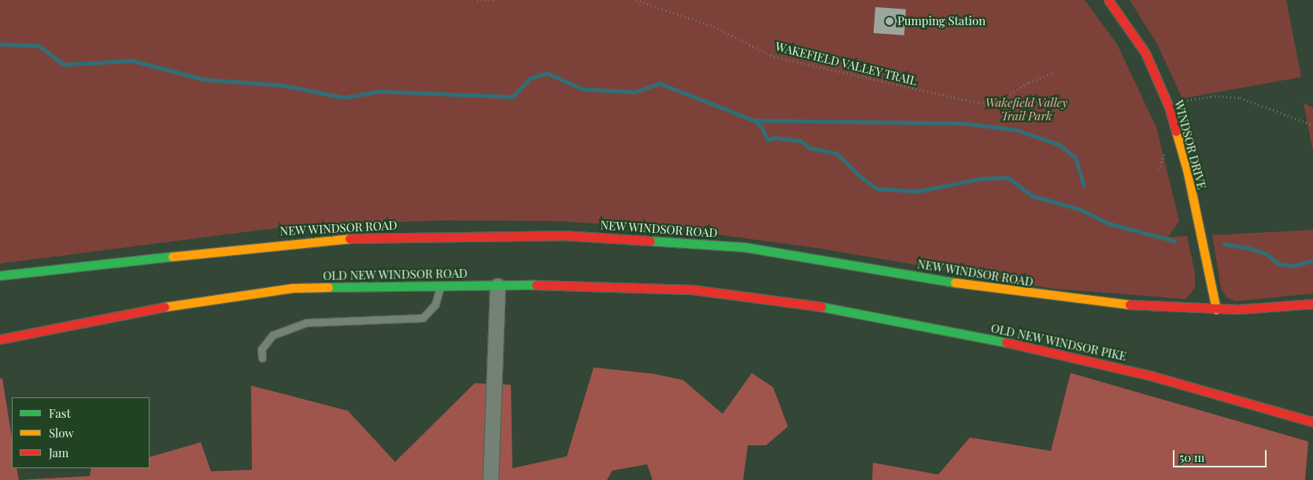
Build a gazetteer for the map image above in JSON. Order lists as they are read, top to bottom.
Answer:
{
  "streets": {
    "street": [
      "WINDSOR DRIVE",
      "NEW WINDSOR ROAD",
      "OLD NEW WINDSOR ROAD",
      "OLD NEW WINDSOR PIKE"
    ],
    "path": ["WAKEFIELD VALLEY TRAIL"]
  },
  "crossings": [
    ["WINDSOR DRIVE", "NEW WINDSOR ROAD"],
    ["OLD NEW WINDSOR ROAD", "OLD NEW WINDSOR PIKE"]
  ],
  "parks": ["Wakefield Valley Trail Park"],
  "places": ["Pumping Station"],
  "legend": ["Fast", "Slow", "Jam"],
  "scale_bar": "50 m"
}
